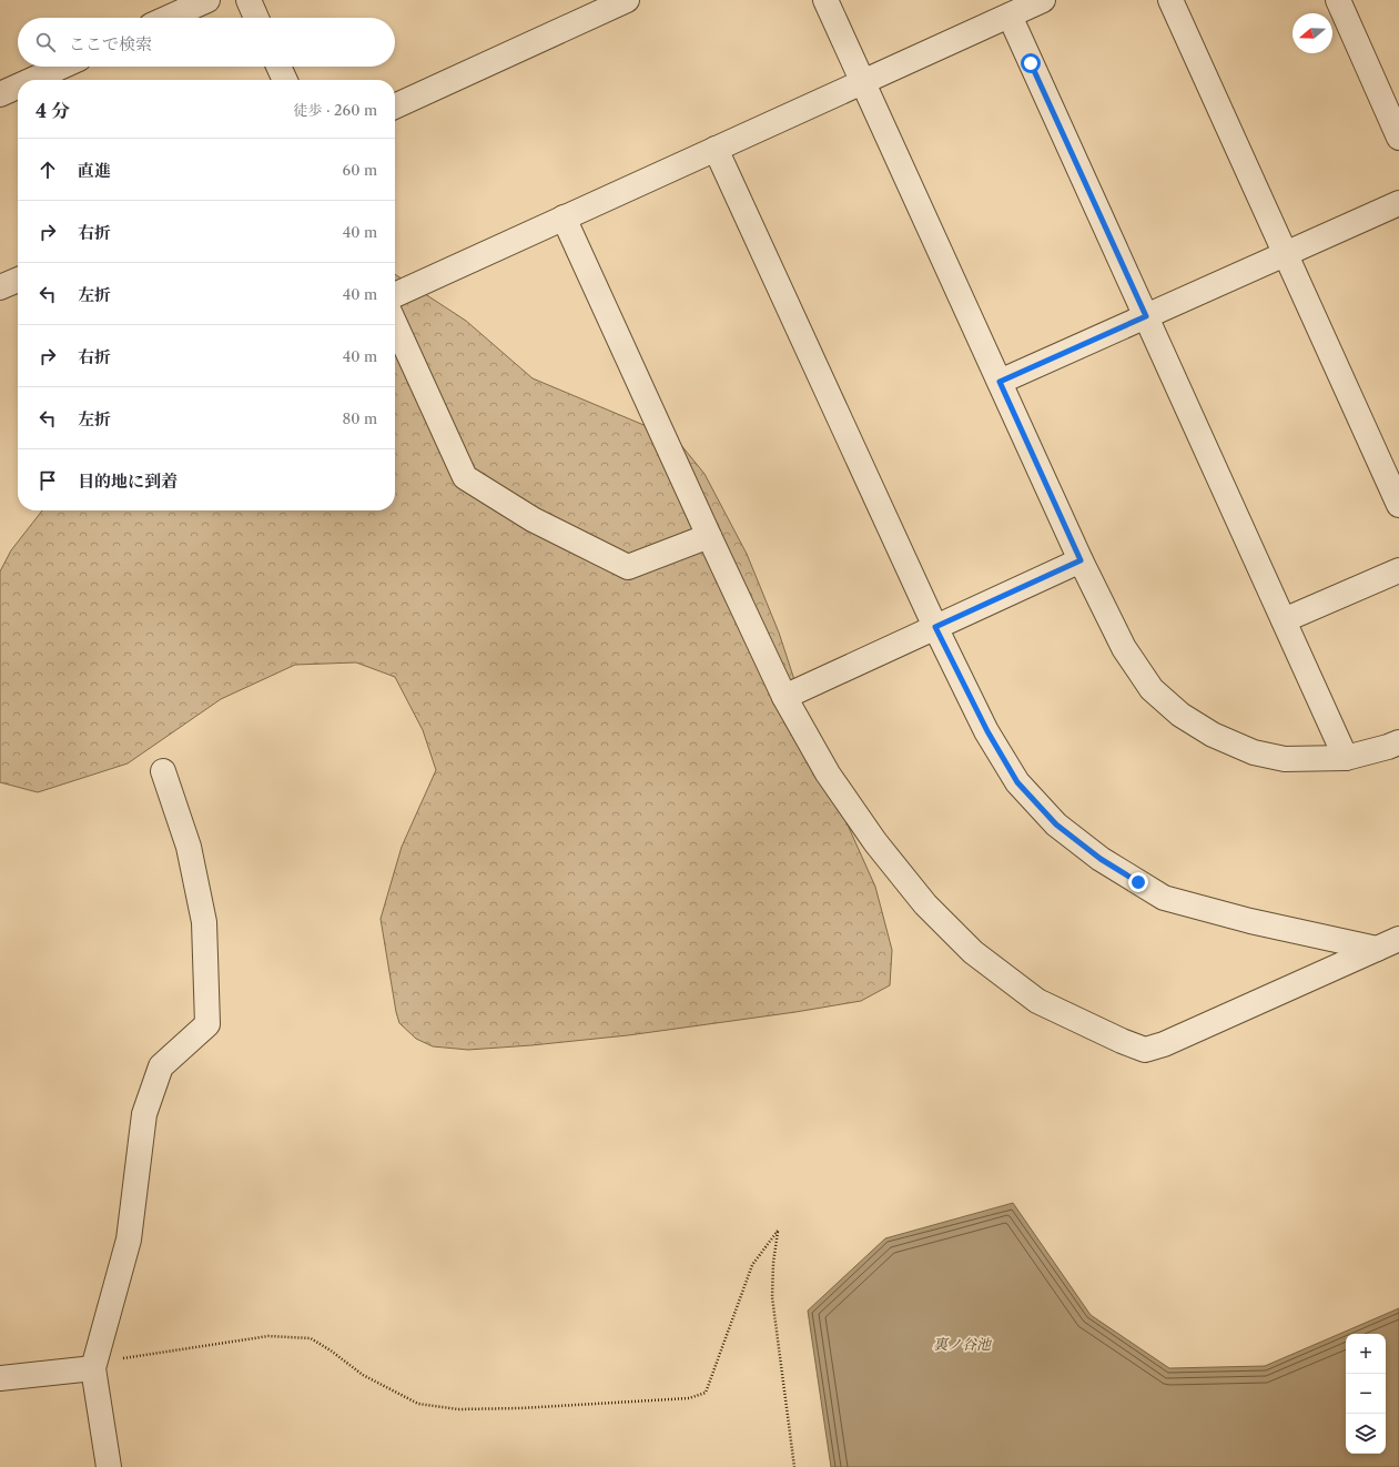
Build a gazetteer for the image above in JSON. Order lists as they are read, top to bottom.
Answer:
{
  "water": ["裏ノ谷池"],
  "north": "left",
  "page": {
    "search": "ここで検索",
    "heading": ["4 分", "徒歩 · 260 m"],
    "list": [
      ["直進", "60 m"],
      ["右折", "40 m"],
      ["左折", "40 m"],
      ["右折", "40 m"],
      ["左折", "80 m"],
      "目的地に到着"
    ],
    "map_buttons": ["+", "−"]
  }
}
